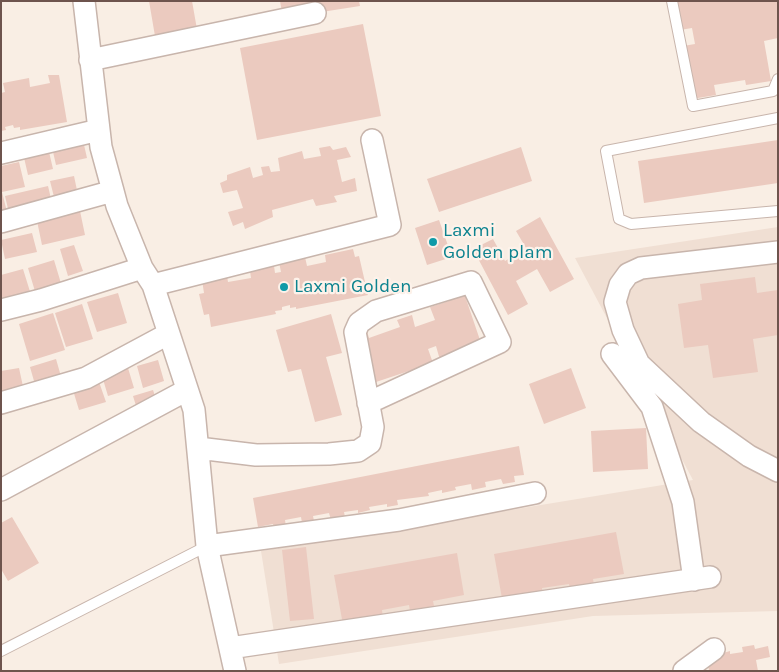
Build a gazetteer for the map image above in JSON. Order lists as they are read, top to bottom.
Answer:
{
  "places": ["Laxmi Golden plam", "Laxmi Golden"]
}
